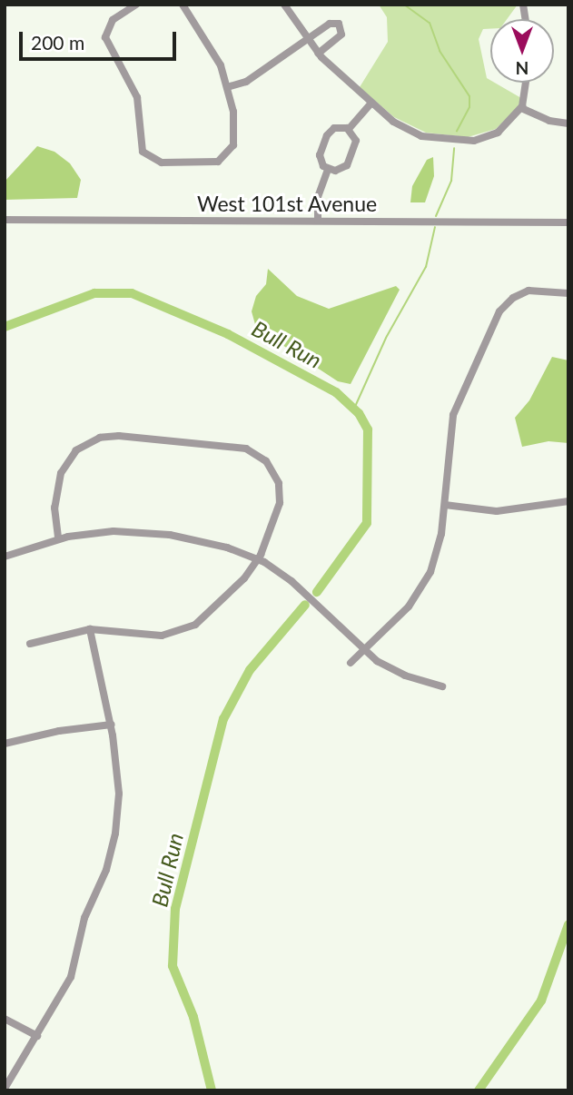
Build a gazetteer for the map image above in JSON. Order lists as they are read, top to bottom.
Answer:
{
  "streets": {
    "street": ["West 101st Avenue"]
  },
  "water": ["Bull Run"],
  "scale_bar": "200 m",
  "north": "bottom"
}
